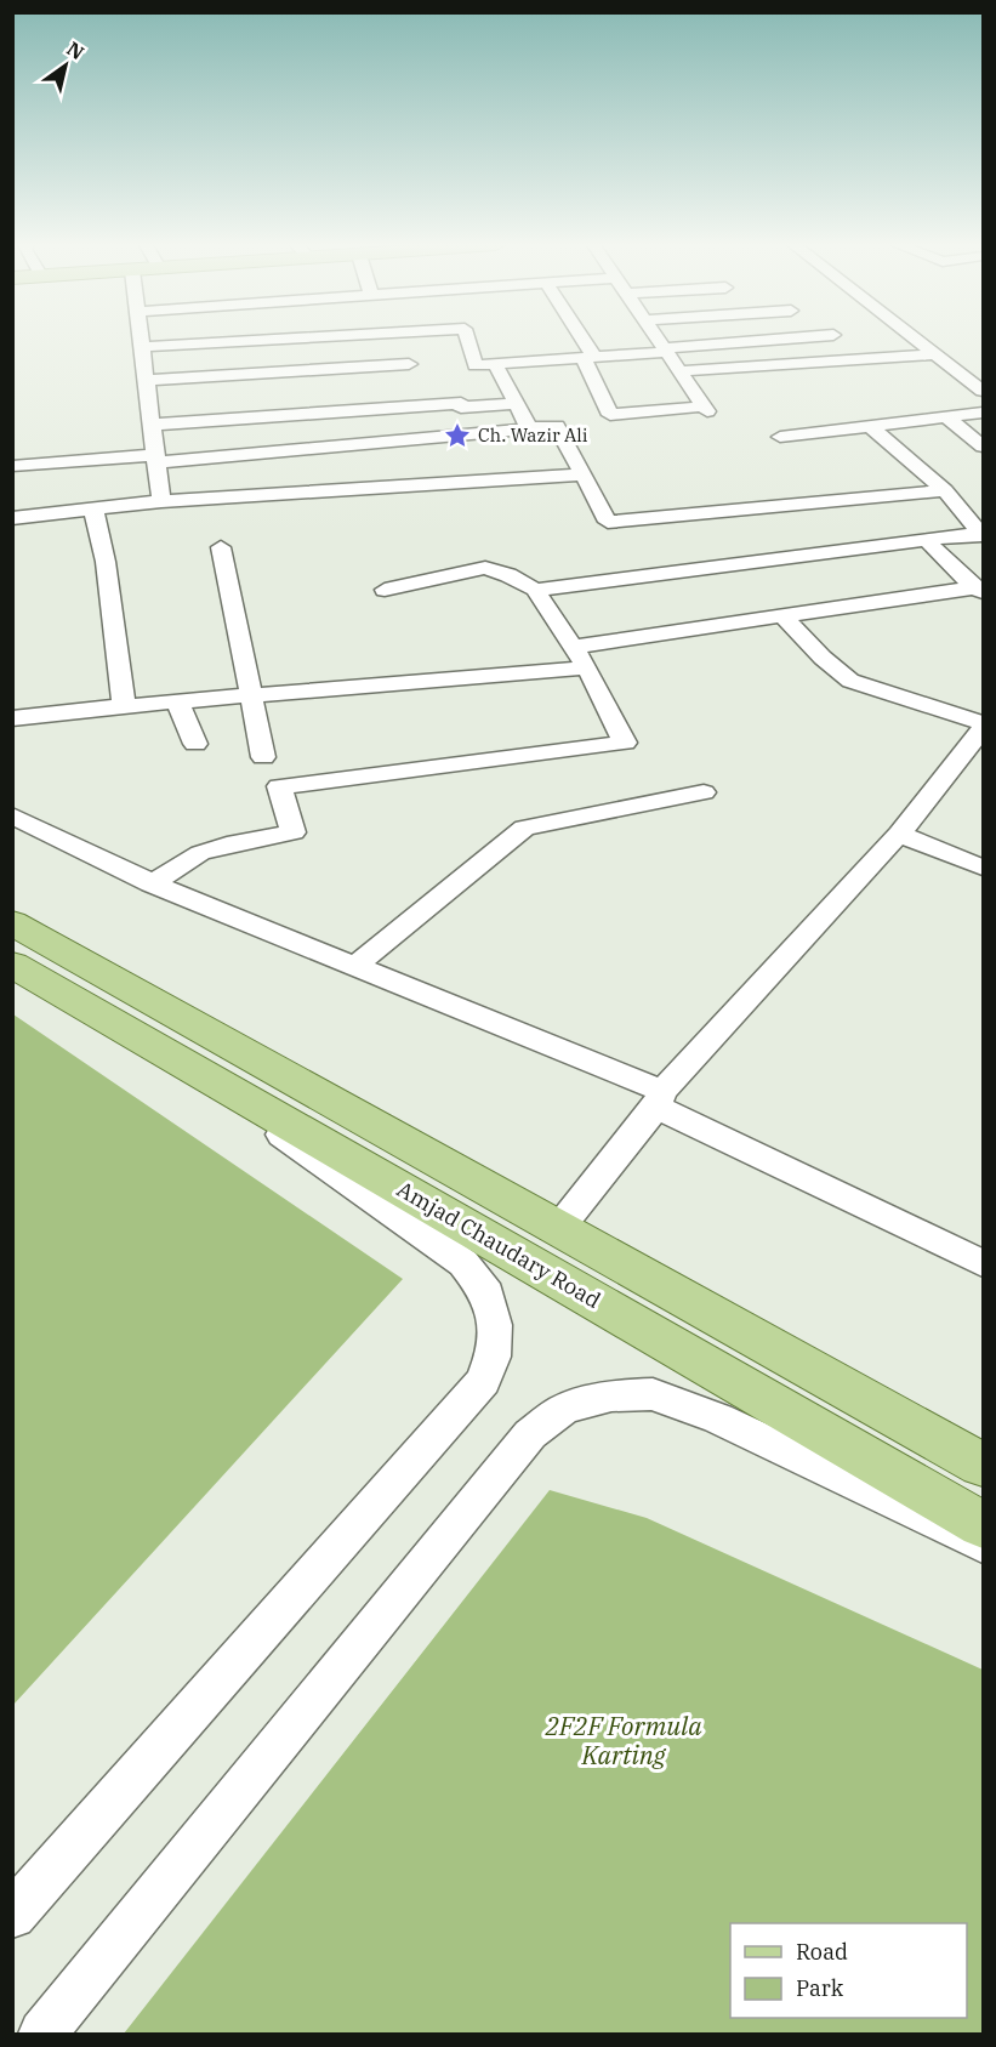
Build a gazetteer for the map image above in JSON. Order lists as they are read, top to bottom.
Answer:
{
  "streets": {
    "main road": ["Amjad Chaudary Road"]
  },
  "parks": ["2F2F Formula Karting"],
  "places": {
    "place": ["Ch. Wazir Ali"]
  },
  "legend": ["Road", "Park"],
  "north": "top right"
}
